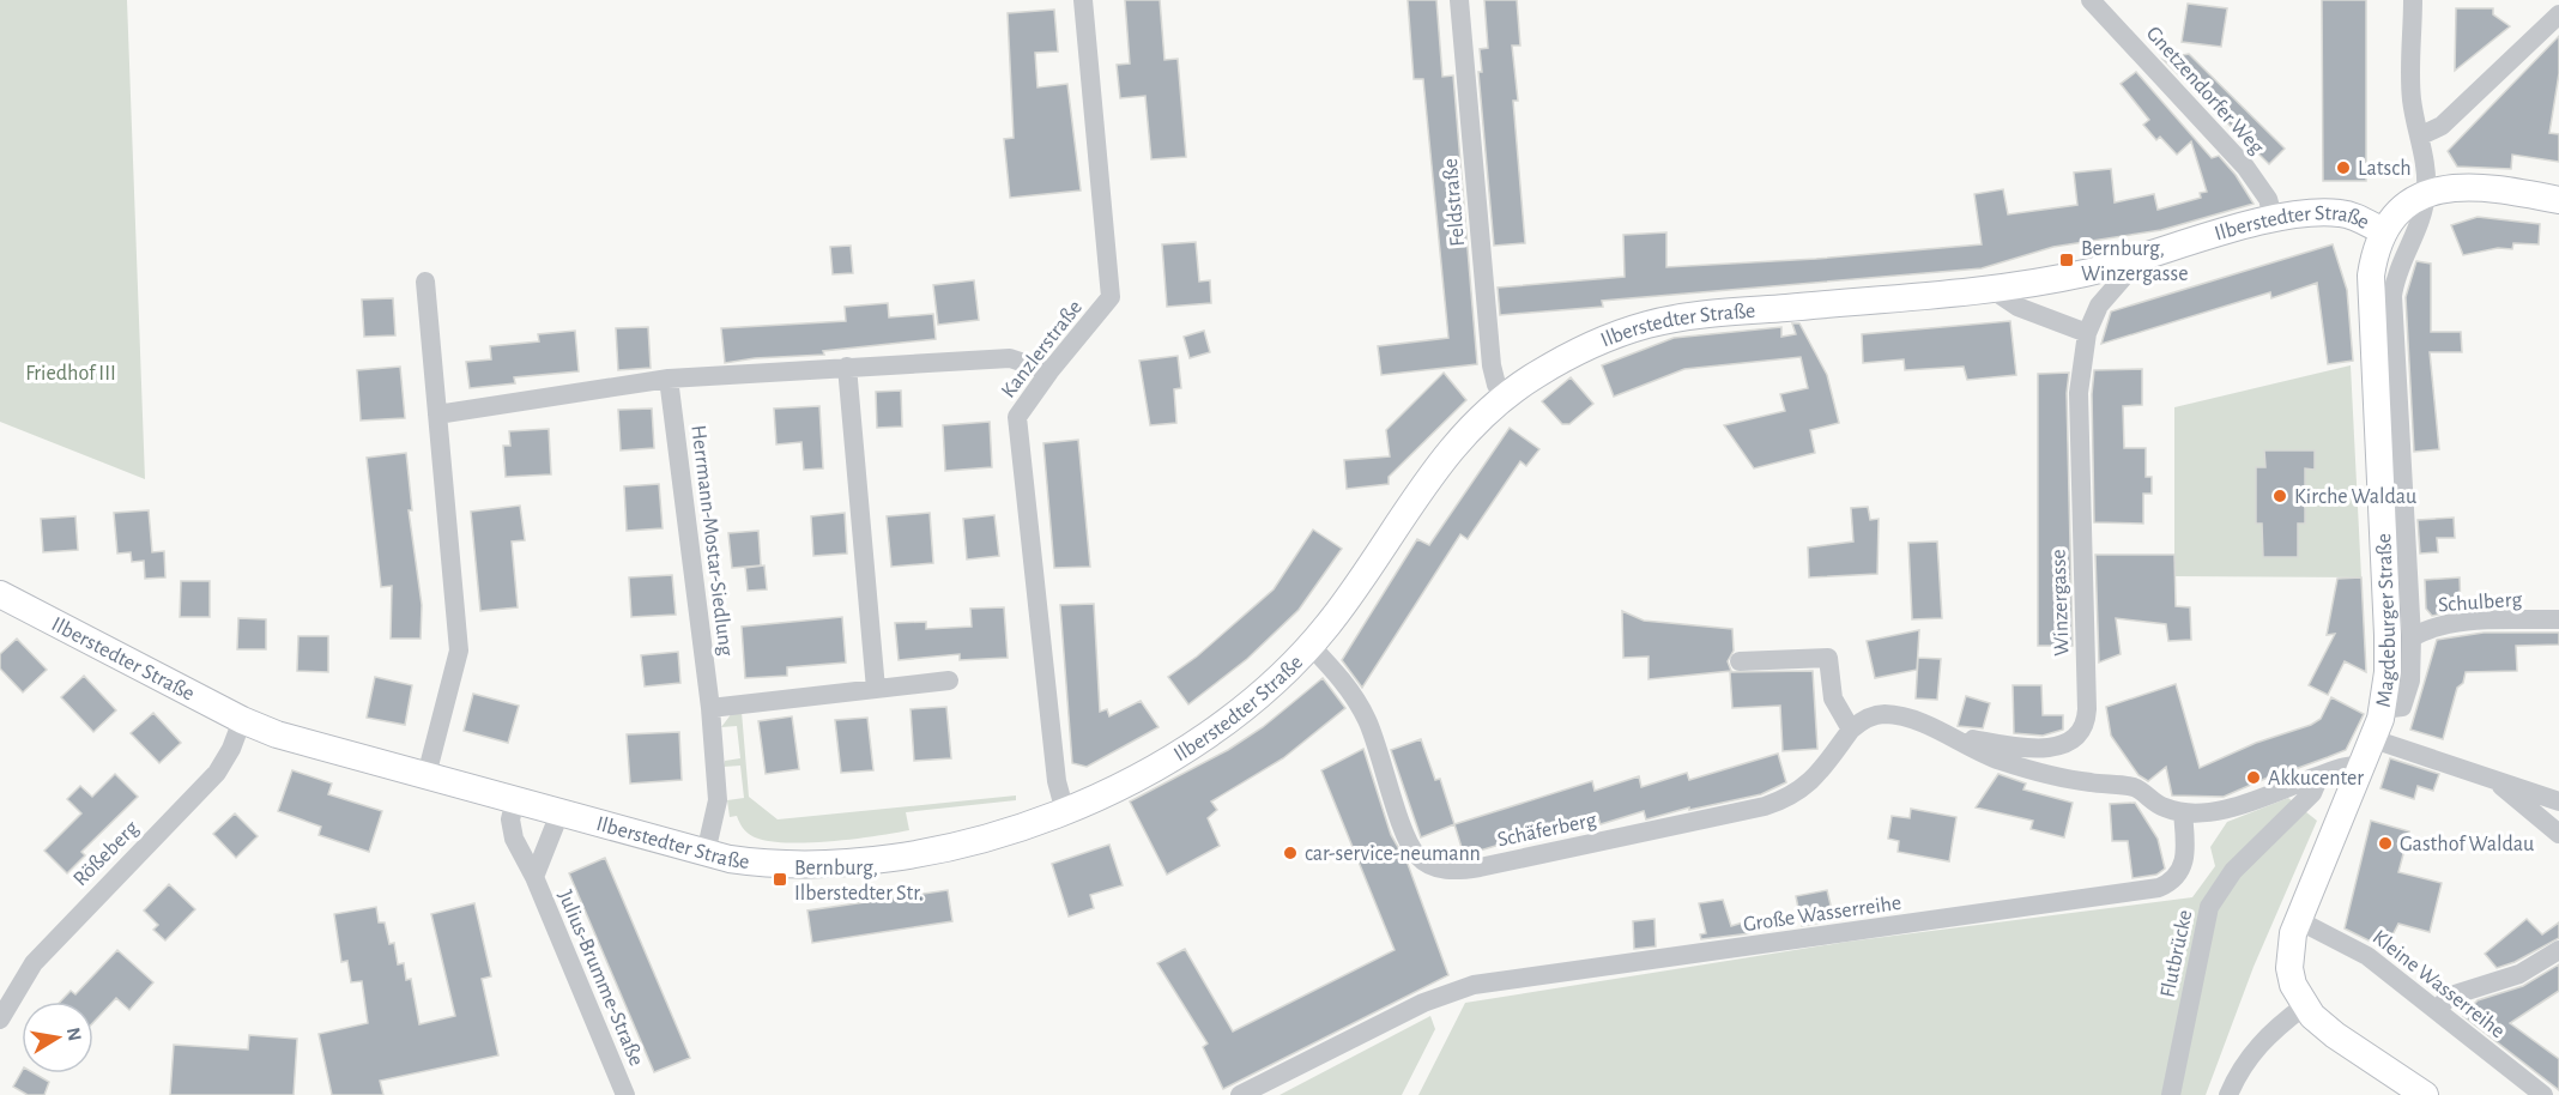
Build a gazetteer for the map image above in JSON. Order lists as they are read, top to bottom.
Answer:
{
  "streets": {
    "street": [
      "Gnetzendorfer Weg",
      "Feldstraße",
      "Ilberstedter Straße",
      "Kanzlerstraße",
      "Herrmann-Mostar-Siedlung",
      "Schulberg",
      "Winzergasse",
      "Magdeburger Straße",
      "Schäferberg",
      "Rößeberg",
      "Große Wasserreihe",
      "Flutbrücke",
      "Julius-Brumme-Straße",
      "Kleine Wasserreihe"
    ]
  },
  "crossings": [
    ["Gnetzendorfer Weg", "Ilberstedter Straße"],
    ["Feldstraße", "Ilberstedter Straße"],
    ["Ilberstedter Straße", "Kanzlerstraße"],
    ["Ilberstedter Straße", "Herrmann-Mostar-Siedlung"],
    ["Ilberstedter Straße", "Winzergasse"],
    ["Ilberstedter Straße", "Magdeburger Straße"],
    ["Ilberstedter Straße", "Schäferberg"],
    ["Ilberstedter Straße", "Rößeberg"],
    ["Ilberstedter Straße", "Julius-Brumme-Straße"],
    ["Schulberg", "Magdeburger Straße"],
    ["Winzergasse", "Schäferberg"],
    ["Magdeburger Straße", "Kleine Wasserreihe"],
    ["Schäferberg", "Große Wasserreihe"]
  ],
  "parks": ["Friedhof III"],
  "places": {
    "other": [
      "Latsch",
      "Kirche Waldau",
      "Akkucenter",
      "Gasthof Waldau",
      "car-service-neumann"
    ],
    "transit": ["Bernburg, Winzergasse", "Bernburg, Ilberstedter Str."]
  },
  "north": "right"
}
